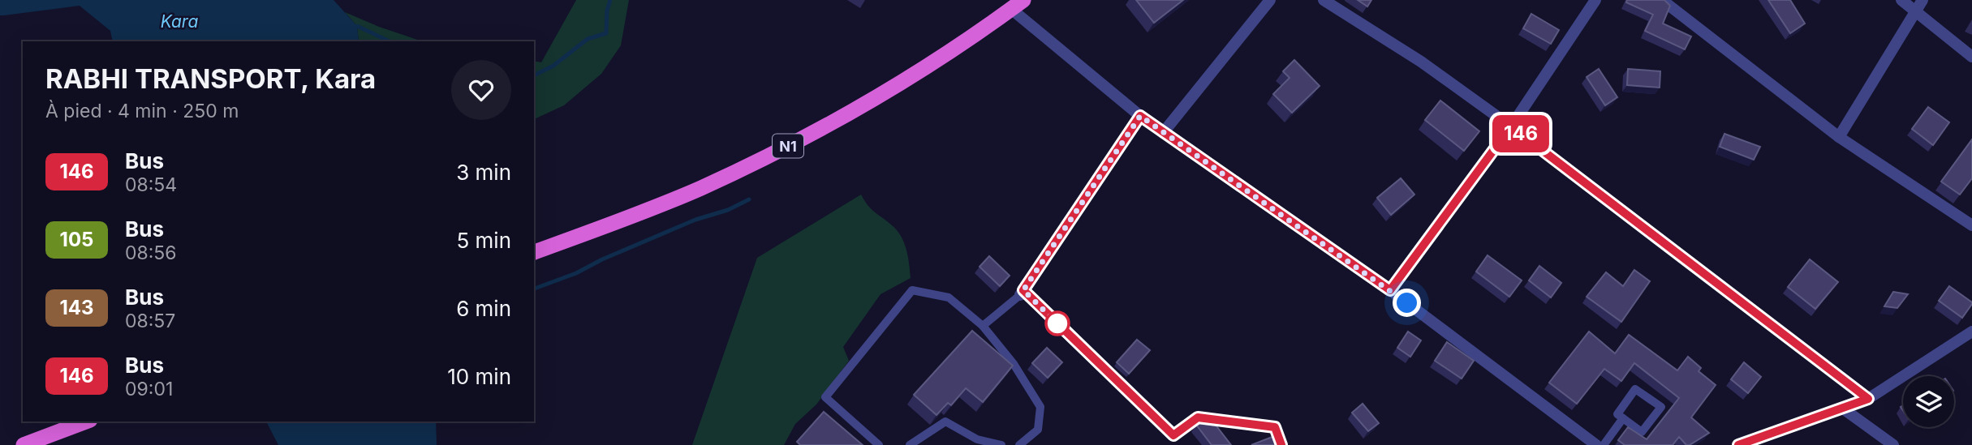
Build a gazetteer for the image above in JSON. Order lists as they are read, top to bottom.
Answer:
{
  "streets": {
    "highway": ["N1"]
  },
  "water": ["Kara"],
  "lines": ["bus line 146"],
  "page": {
    "on_map": "146",
    "heading": ["RABHI TRANSPORT, Kara", "À pied · 4 min · 250 m"],
    "list": [
      {
        "mark": "146",
        "name": "Bus",
        "note": "08:54",
        "value": "3 min"
      },
      {
        "mark": "105",
        "name": "Bus",
        "note": "08:56",
        "value": "5 min"
      },
      {
        "mark": "143",
        "name": "Bus",
        "note": "08:57",
        "value": "6 min"
      },
      {
        "mark": "146",
        "name": "Bus",
        "note": "09:01",
        "value": "10 min"
      }
    ]
  }
}
